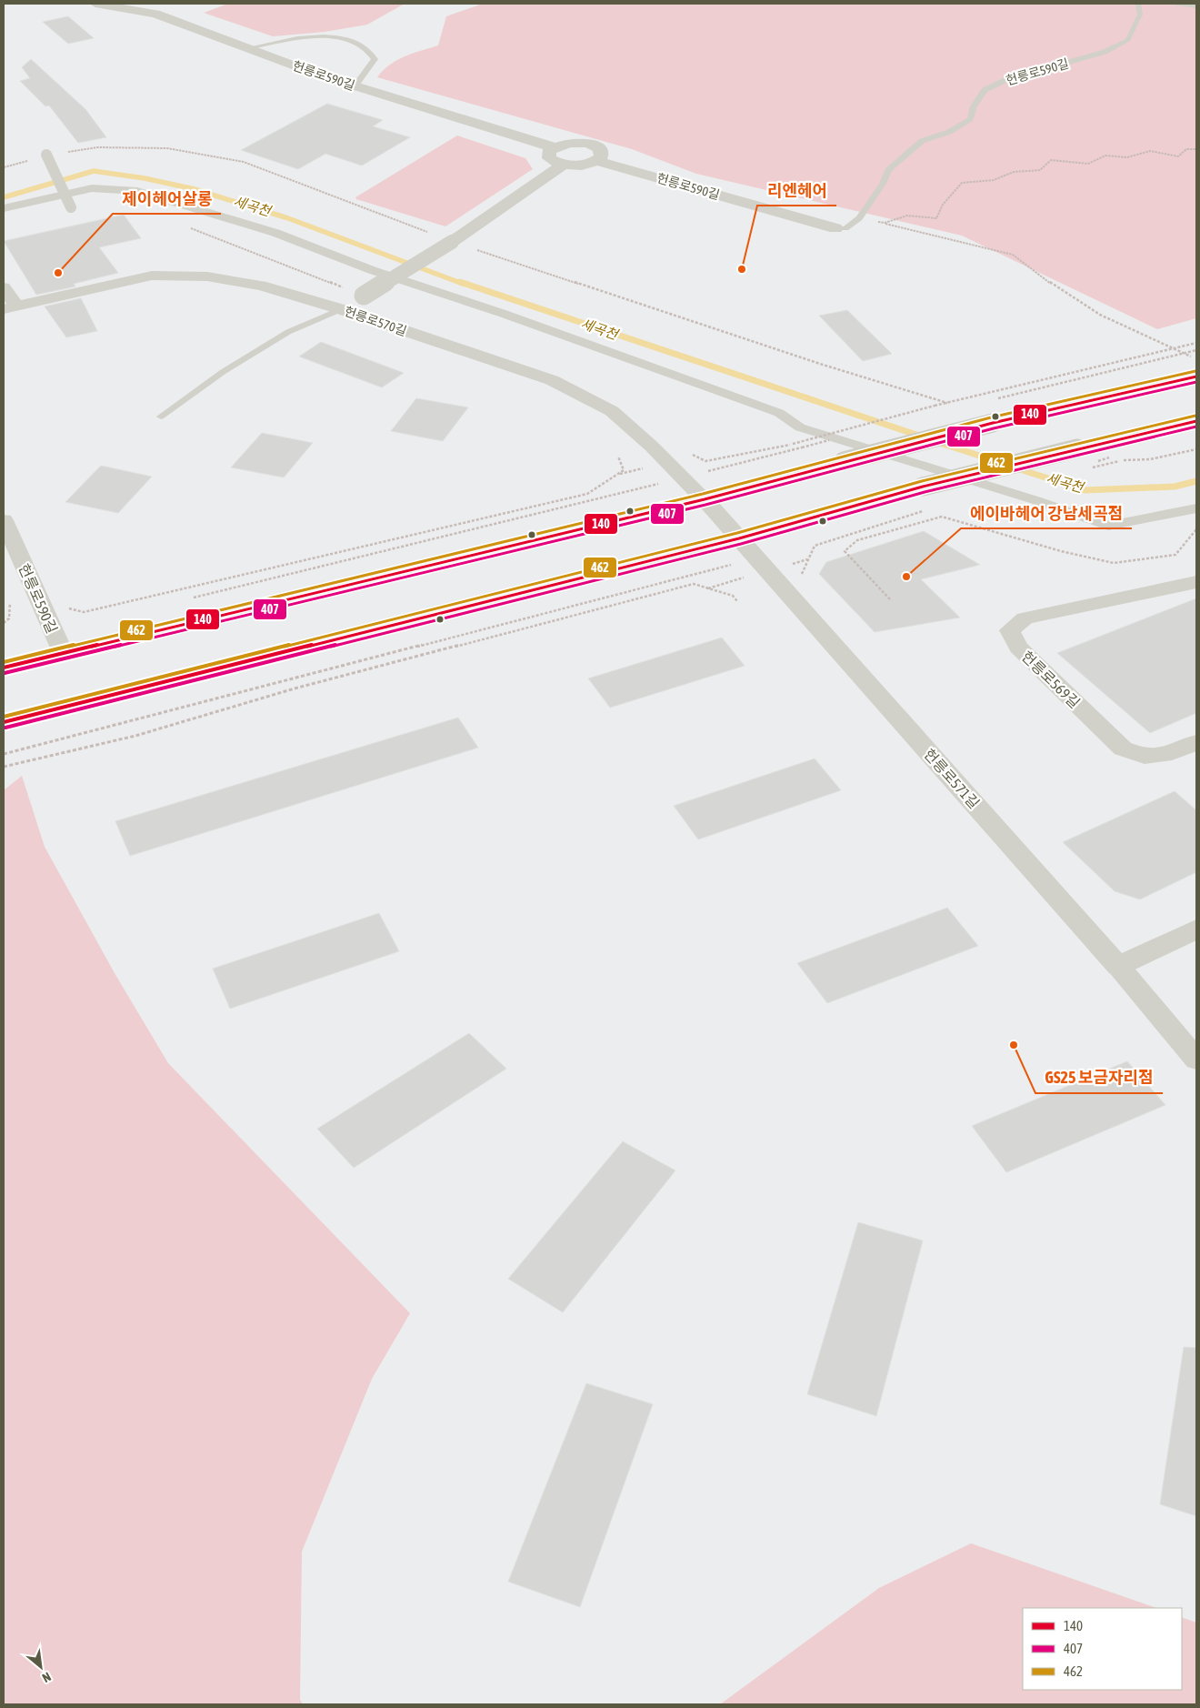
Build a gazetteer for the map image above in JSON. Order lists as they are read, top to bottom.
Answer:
{
  "streets": {
    "street": [
      "헌릉로590길",
      "헌릉로570길",
      "헌릉로569길",
      "헌릉로571길"
    ]
  },
  "crossings": [
    ["헌릉로570길", "헌릉로571길"]
  ],
  "water": ["세곡천"],
  "places": [
    "리엔헤어",
    "제이헤어살롱",
    "에이바헤어 강남세곡점",
    "GS25 보금자리점"
  ],
  "lines": ["transit line 462", "transit line 140", "transit line 407"],
  "legend": ["140", "407", "462"],
  "north": "bottom right"
}
